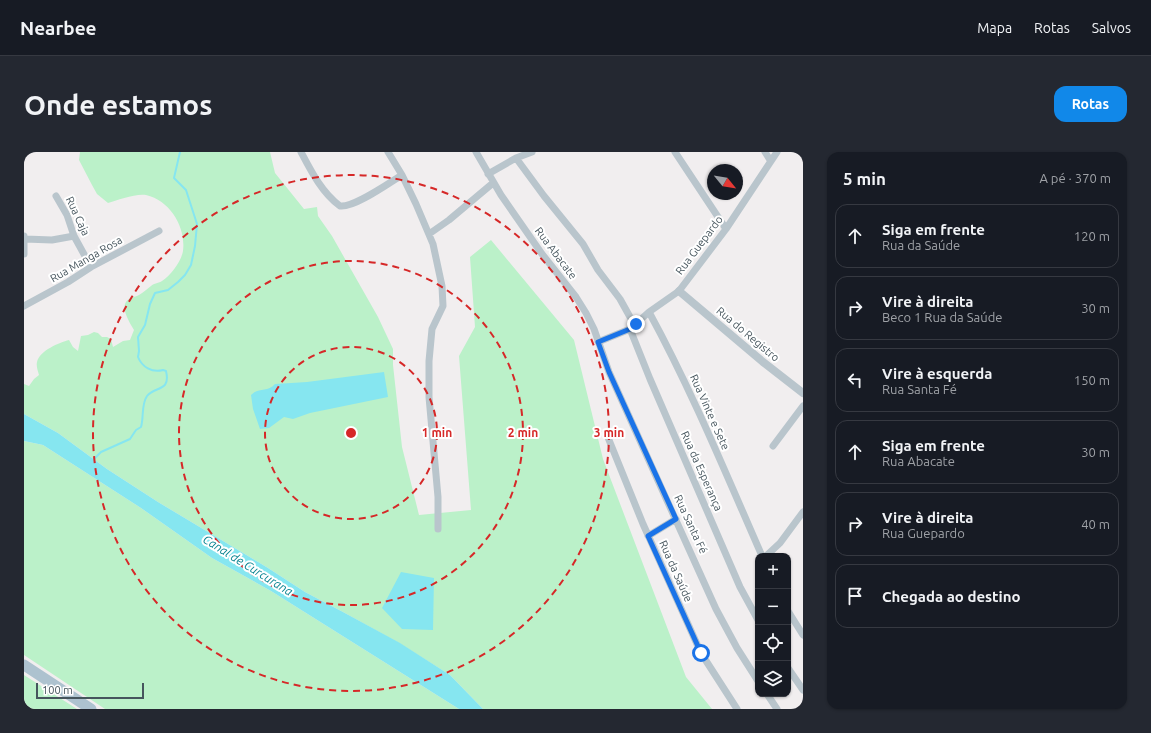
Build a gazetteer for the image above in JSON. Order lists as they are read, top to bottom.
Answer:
{
  "streets": {
    "street": [
      "Rua Caja",
      "Rua Guepardo",
      "Rua Abacate",
      "Rua Manga Rosa",
      "Rua do Registro",
      "Rua Vinte e Sete",
      "Rua da Esperança",
      "Rua Santa Fé",
      "Rua da Saúde"
    ]
  },
  "crossings": [
    ["Rua Caja", "Rua Manga Rosa"],
    ["Rua Guepardo", "Rua do Registro"],
    ["Rua Abacate", "Rua Santa Fé"]
  ],
  "water": ["Canal de Curcurana"],
  "scale_bar": "100 m",
  "north": "bottom right",
  "page": {
    "header": "Nearbee",
    "nav": ["Mapa", "Rotas", "Salvos"],
    "buttons": "Rotas",
    "title": "Onde estamos",
    "heading": ["5 min", "A pé · 370 m"],
    "list": [
      ["Siga em frente", "Rua da Saúde", "120 m"],
      ["Vire à direita", "Beco 1 Rua da Saúde", "30 m"],
      ["Vire à esquerda", "Rua Santa Fé", "150 m"],
      ["Siga em frente", "Rua Abacate", "30 m"],
      ["Vire à direita", "Rua Guepardo", "40 m"],
      "Chegada ao destino"
    ],
    "map_buttons": ["+", "−"],
    "scale": "100 m"
  },
  "rings": ["1 min", "2 min", "3 min"]
}
